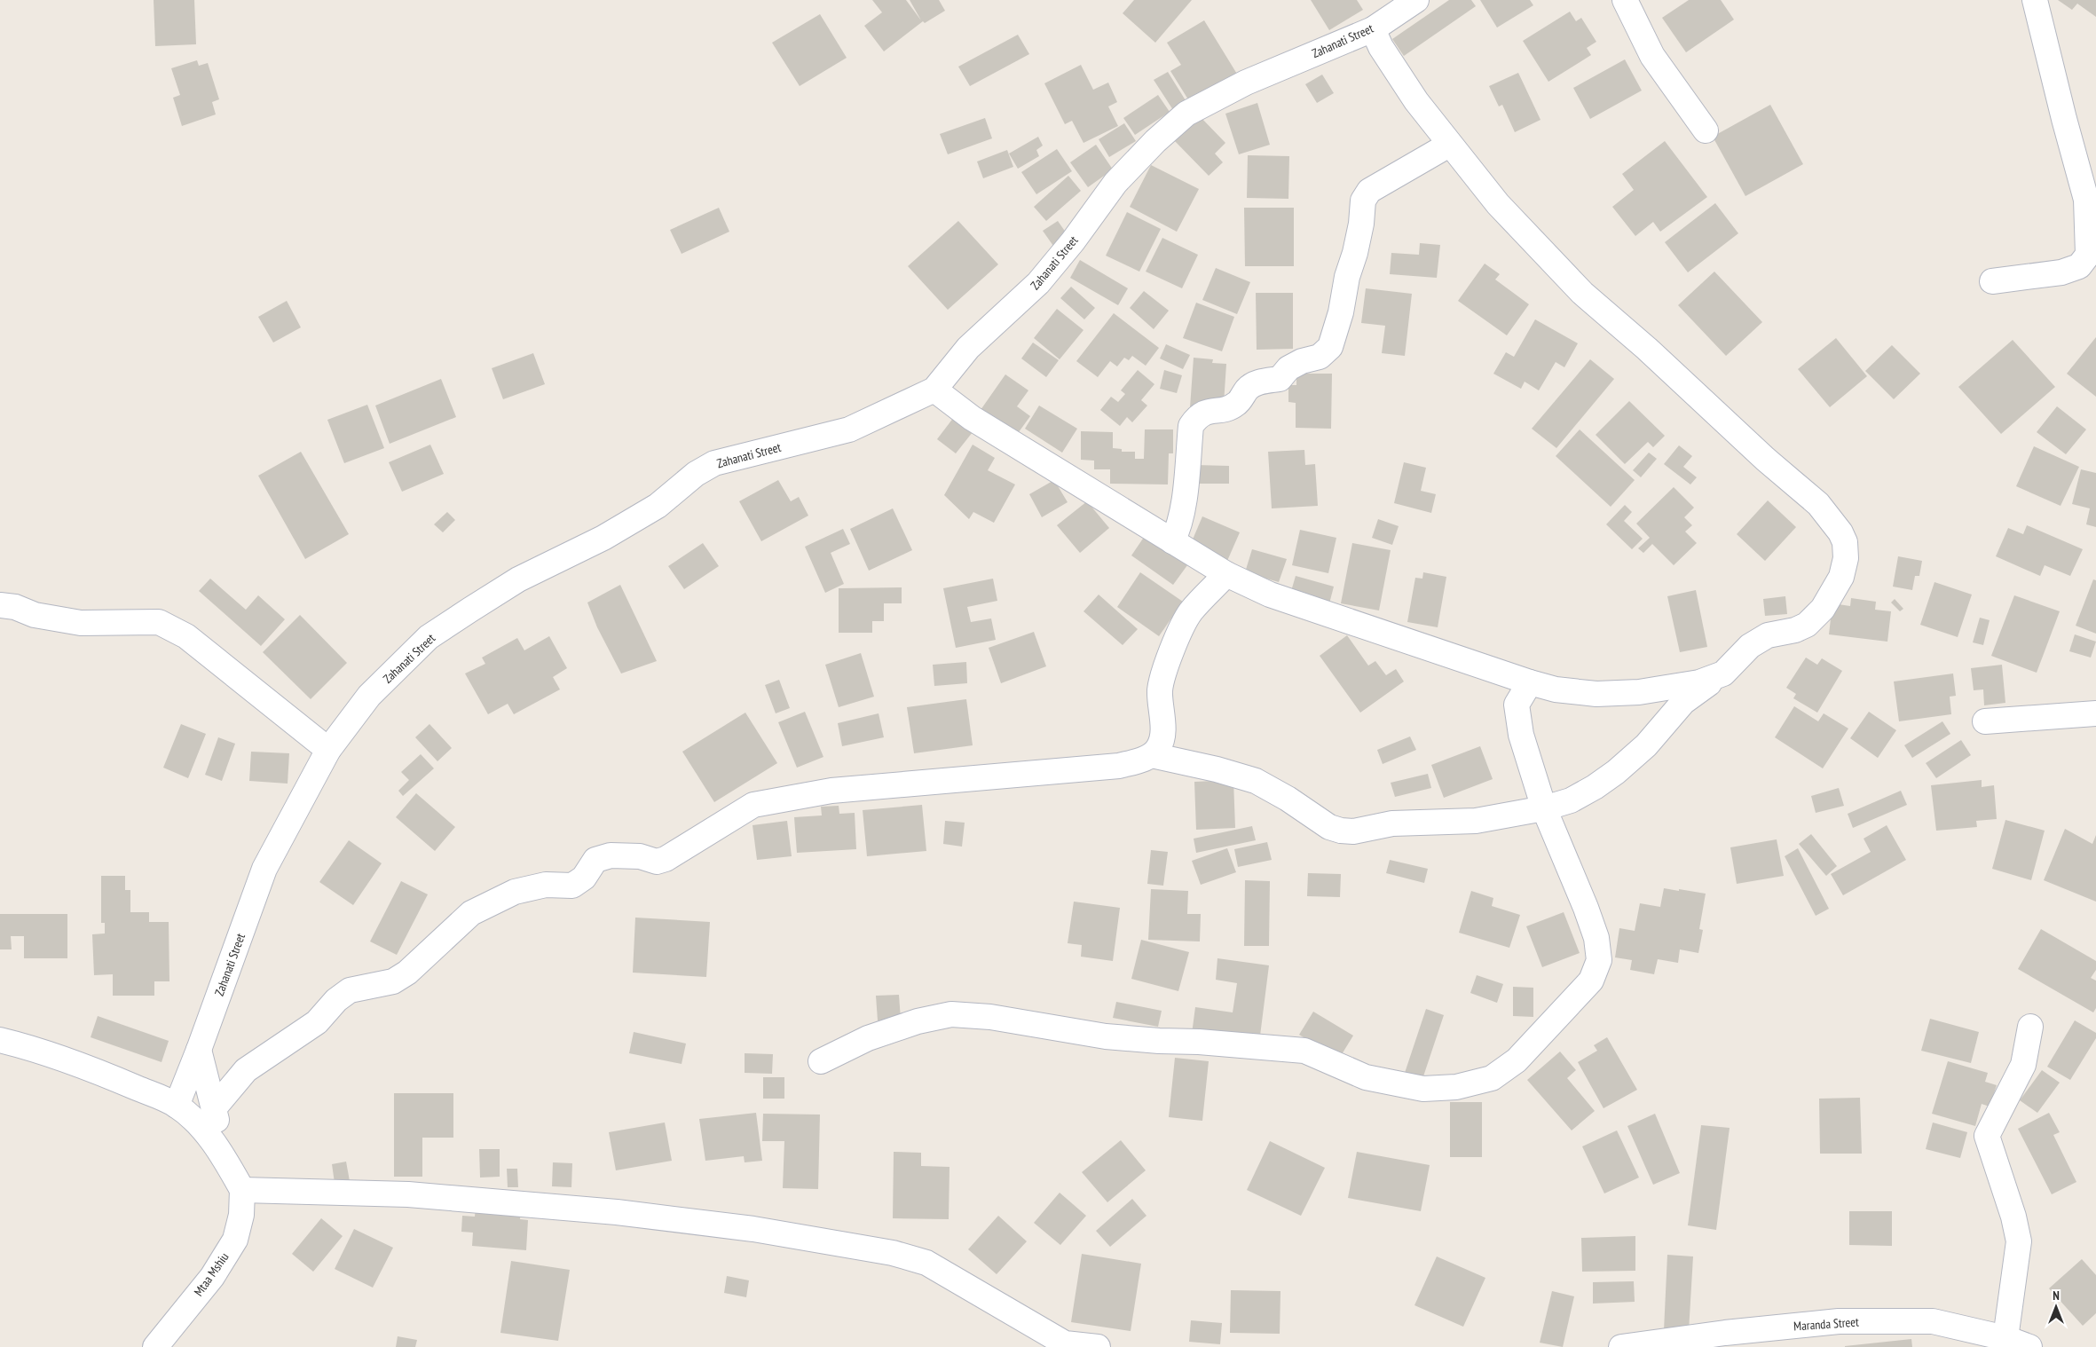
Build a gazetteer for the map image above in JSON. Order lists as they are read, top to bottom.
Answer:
{
  "streets": {
    "street": ["Zahanati Street", "Mtaa Mshiu", "Maranda Street"]
  },
  "north": "top"
}
